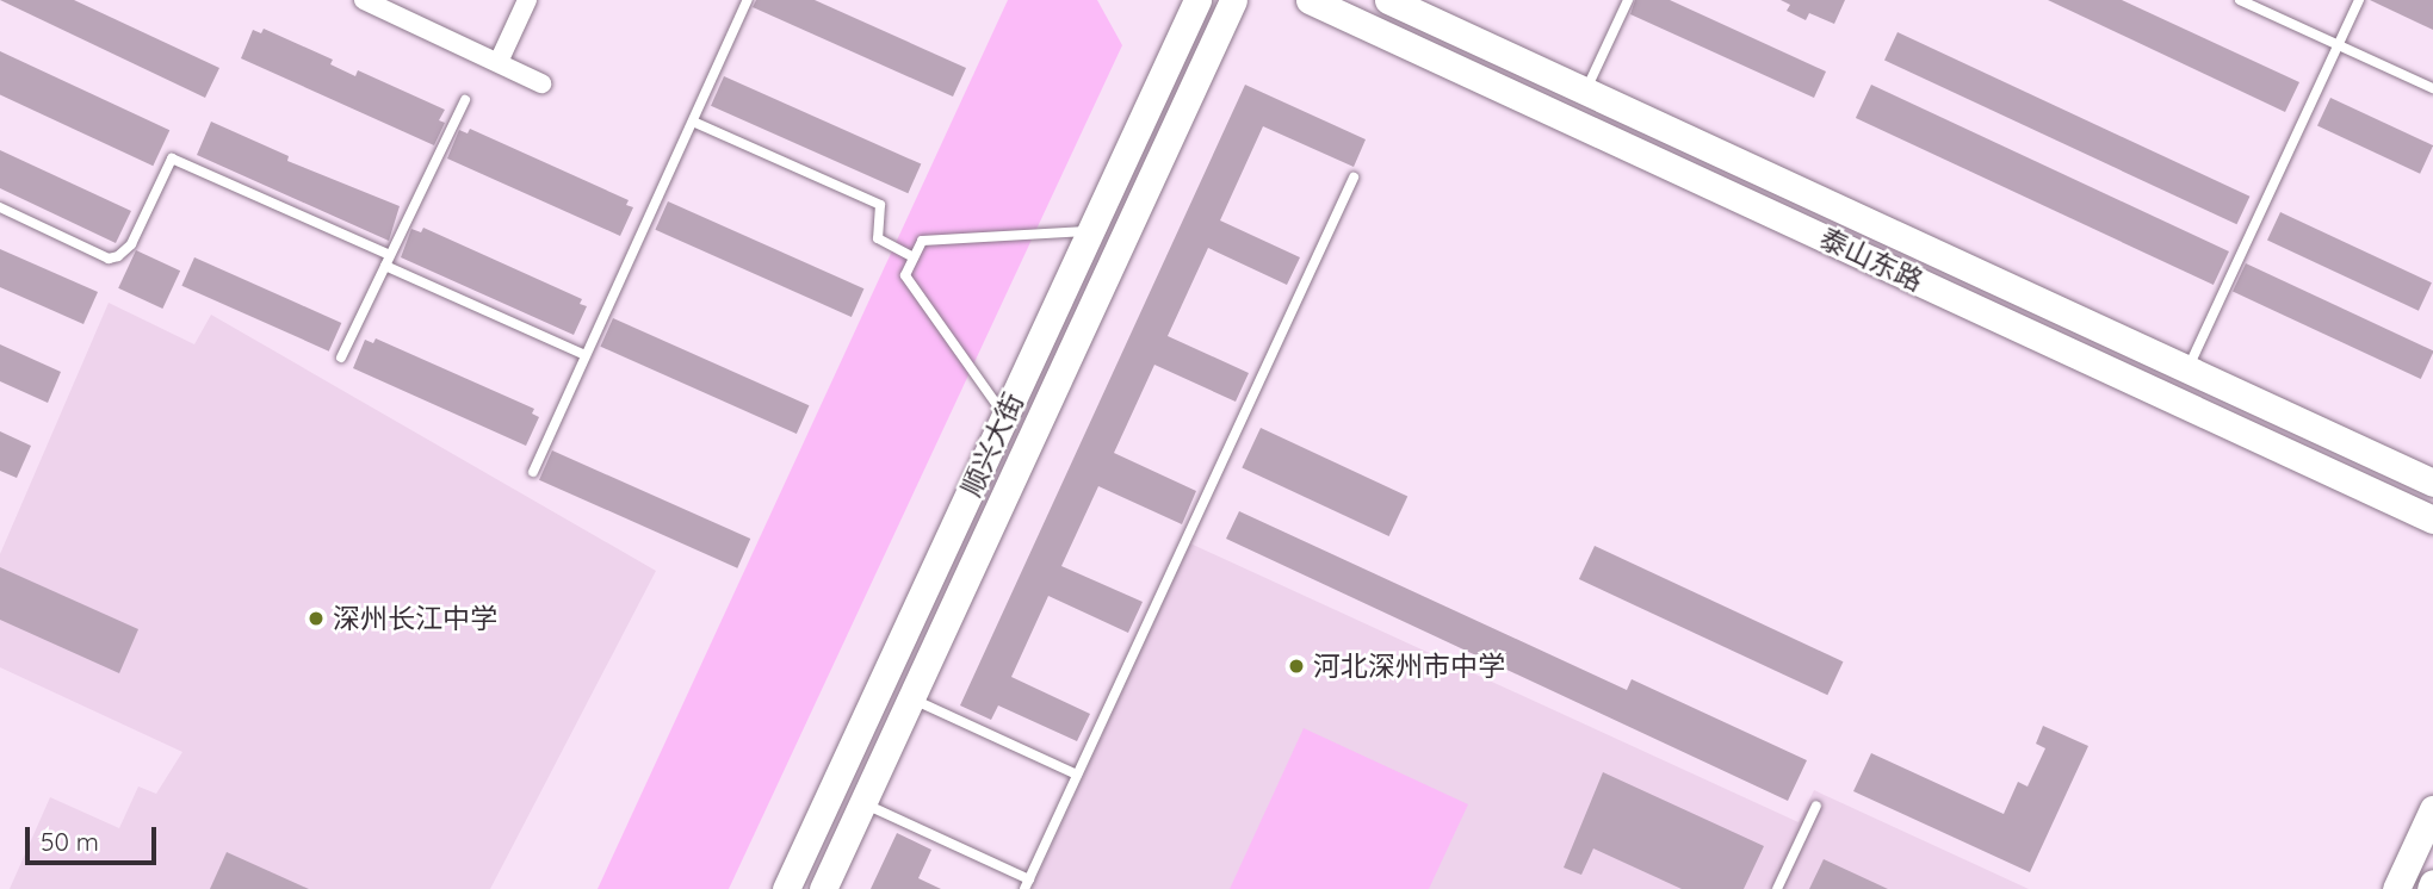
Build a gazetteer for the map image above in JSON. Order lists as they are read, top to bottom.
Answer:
{
  "streets": {
    "main road": ["泰山东路", "顺兴大街"]
  },
  "places": ["深州长江中学", "河北深州市中学"],
  "scale_bar": "50 m"
}
